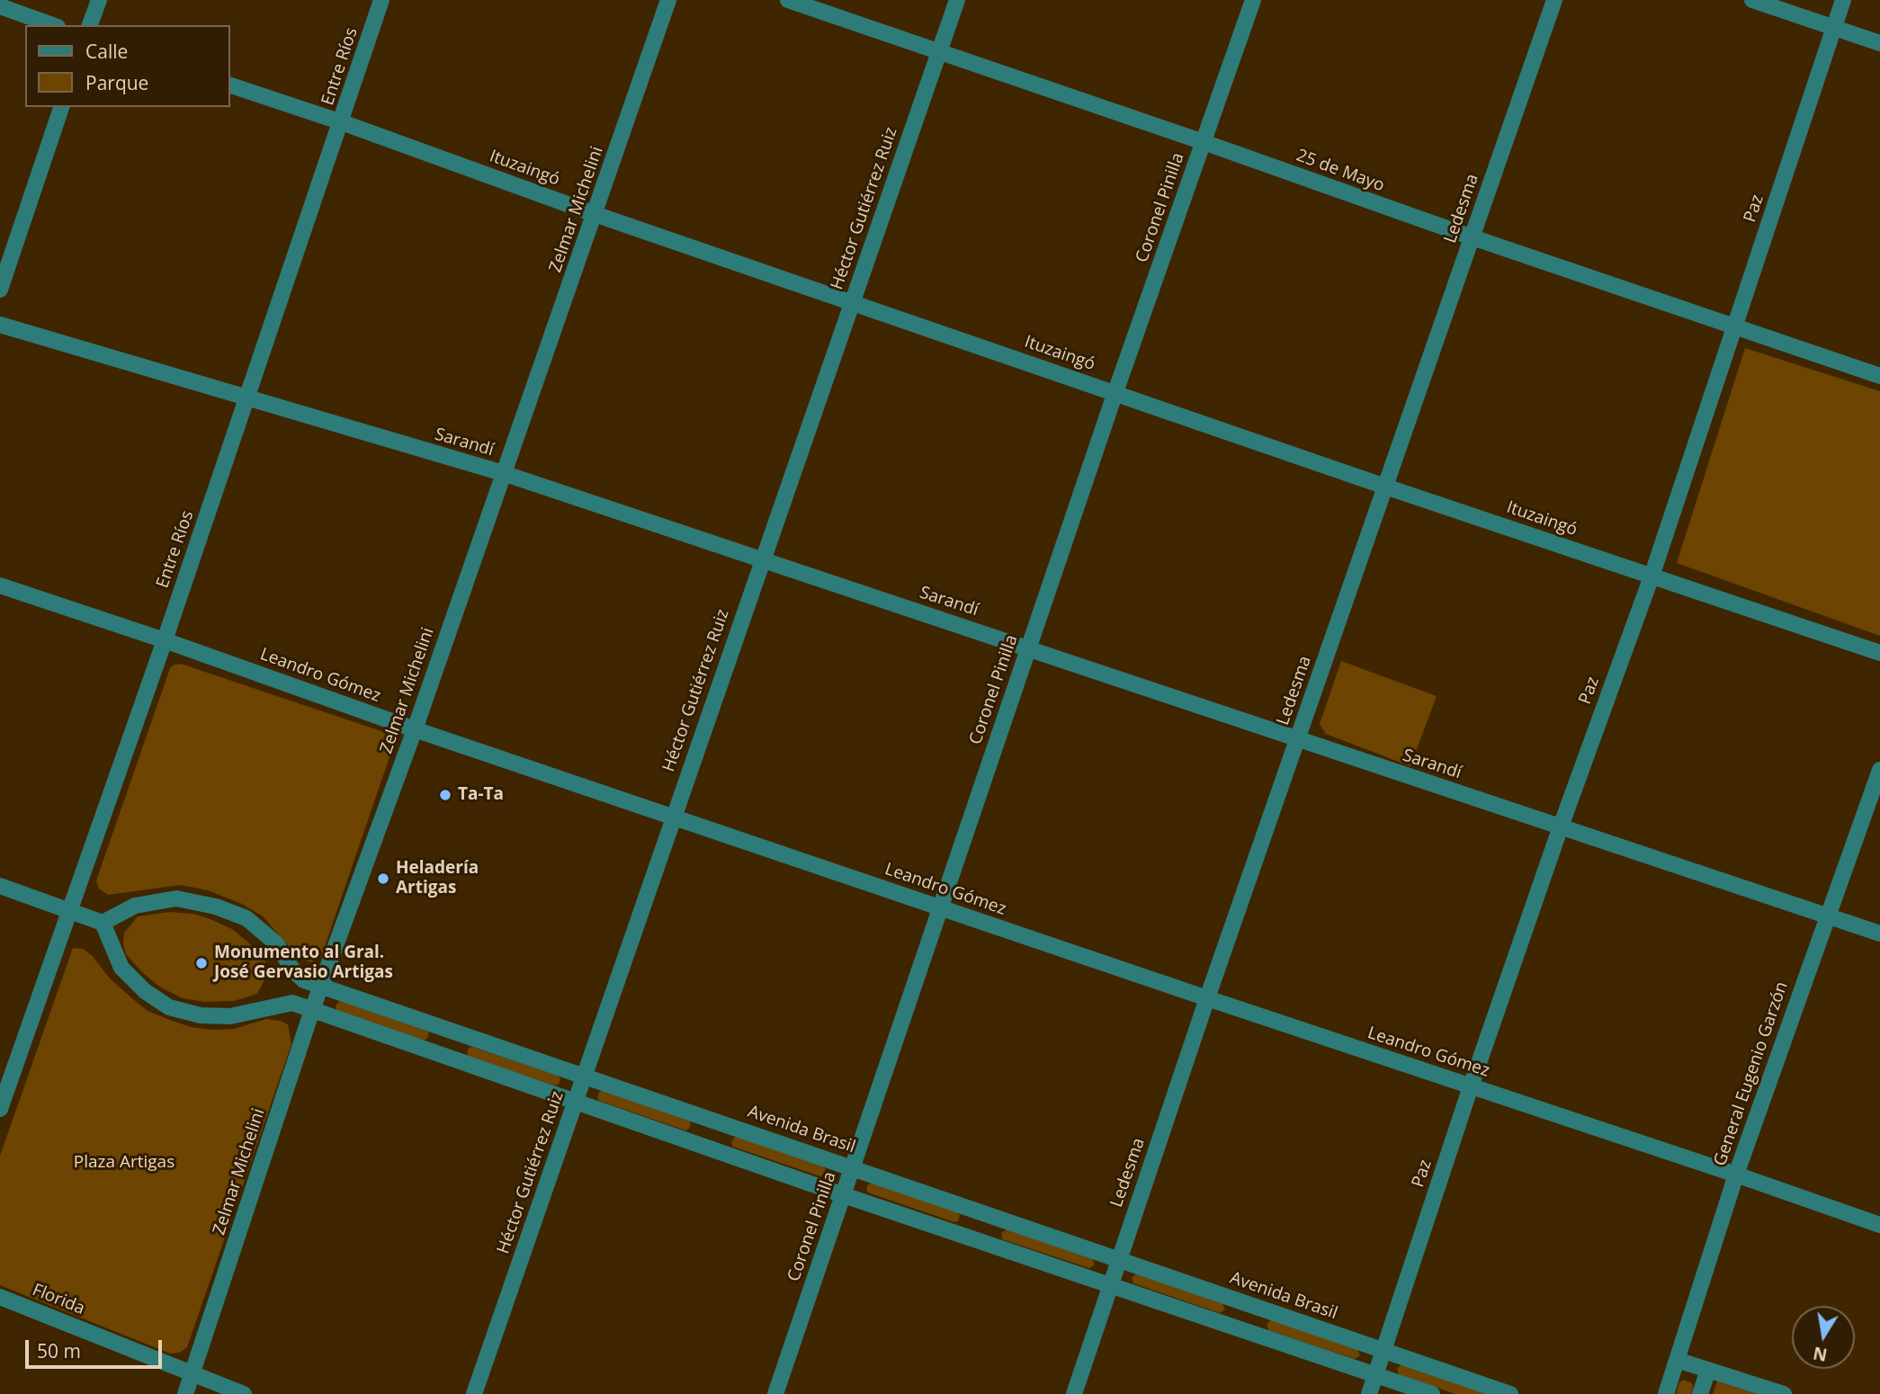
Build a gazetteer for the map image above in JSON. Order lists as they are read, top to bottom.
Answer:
{
  "streets": {
    "street": [
      "Entre Ríos",
      "Ituzaingó",
      "25 de Mayo",
      "Coronel Pinilla",
      "Héctor Gutiérrez Ruiz",
      "Ledesma",
      "Paz",
      "Zelmar Michelini",
      "Sarandí",
      "Leandro Gómez",
      "General Eugenio Garzón",
      "Avenida Brasil",
      "Florida"
    ]
  },
  "crossings": [
    ["Entre Ríos", "Ituzaingó"],
    ["Entre Ríos", "Sarandí"],
    ["Entre Ríos", "Leandro Gómez"],
    ["Ituzaingó", "Coronel Pinilla"],
    ["Ituzaingó", "Héctor Gutiérrez Ruiz"],
    ["Ituzaingó", "Ledesma"],
    ["Ituzaingó", "Paz"],
    ["Ituzaingó", "Zelmar Michelini"],
    ["25 de Mayo", "Coronel Pinilla"],
    ["25 de Mayo", "Héctor Gutiérrez Ruiz"],
    ["25 de Mayo", "Ledesma"],
    ["25 de Mayo", "Paz"],
    ["Coronel Pinilla", "Sarandí"],
    ["Coronel Pinilla", "Leandro Gómez"],
    ["Coronel Pinilla", "Avenida Brasil"],
    ["Héctor Gutiérrez Ruiz", "Sarandí"],
    ["Héctor Gutiérrez Ruiz", "Leandro Gómez"],
    ["Héctor Gutiérrez Ruiz", "Avenida Brasil"],
    ["Ledesma", "Sarandí"],
    ["Ledesma", "Leandro Gómez"],
    ["Ledesma", "Avenida Brasil"],
    ["Paz", "Sarandí"],
    ["Paz", "Leandro Gómez"],
    ["Paz", "Avenida Brasil"],
    ["Zelmar Michelini", "Sarandí"],
    ["Zelmar Michelini", "Leandro Gómez"],
    ["Zelmar Michelini", "Avenida Brasil"],
    ["Zelmar Michelini", "Florida"],
    ["Sarandí", "General Eugenio Garzón"],
    ["Leandro Gómez", "General Eugenio Garzón"]
  ],
  "parks": ["Plaza Artigas"],
  "places": ["Ta-Ta", "Heladería Artigas", "Monumento al Gral. José Gervasio Artigas"],
  "legend": ["Calle", "Parque"],
  "scale_bar": "50 m",
  "north": "bottom"
}
